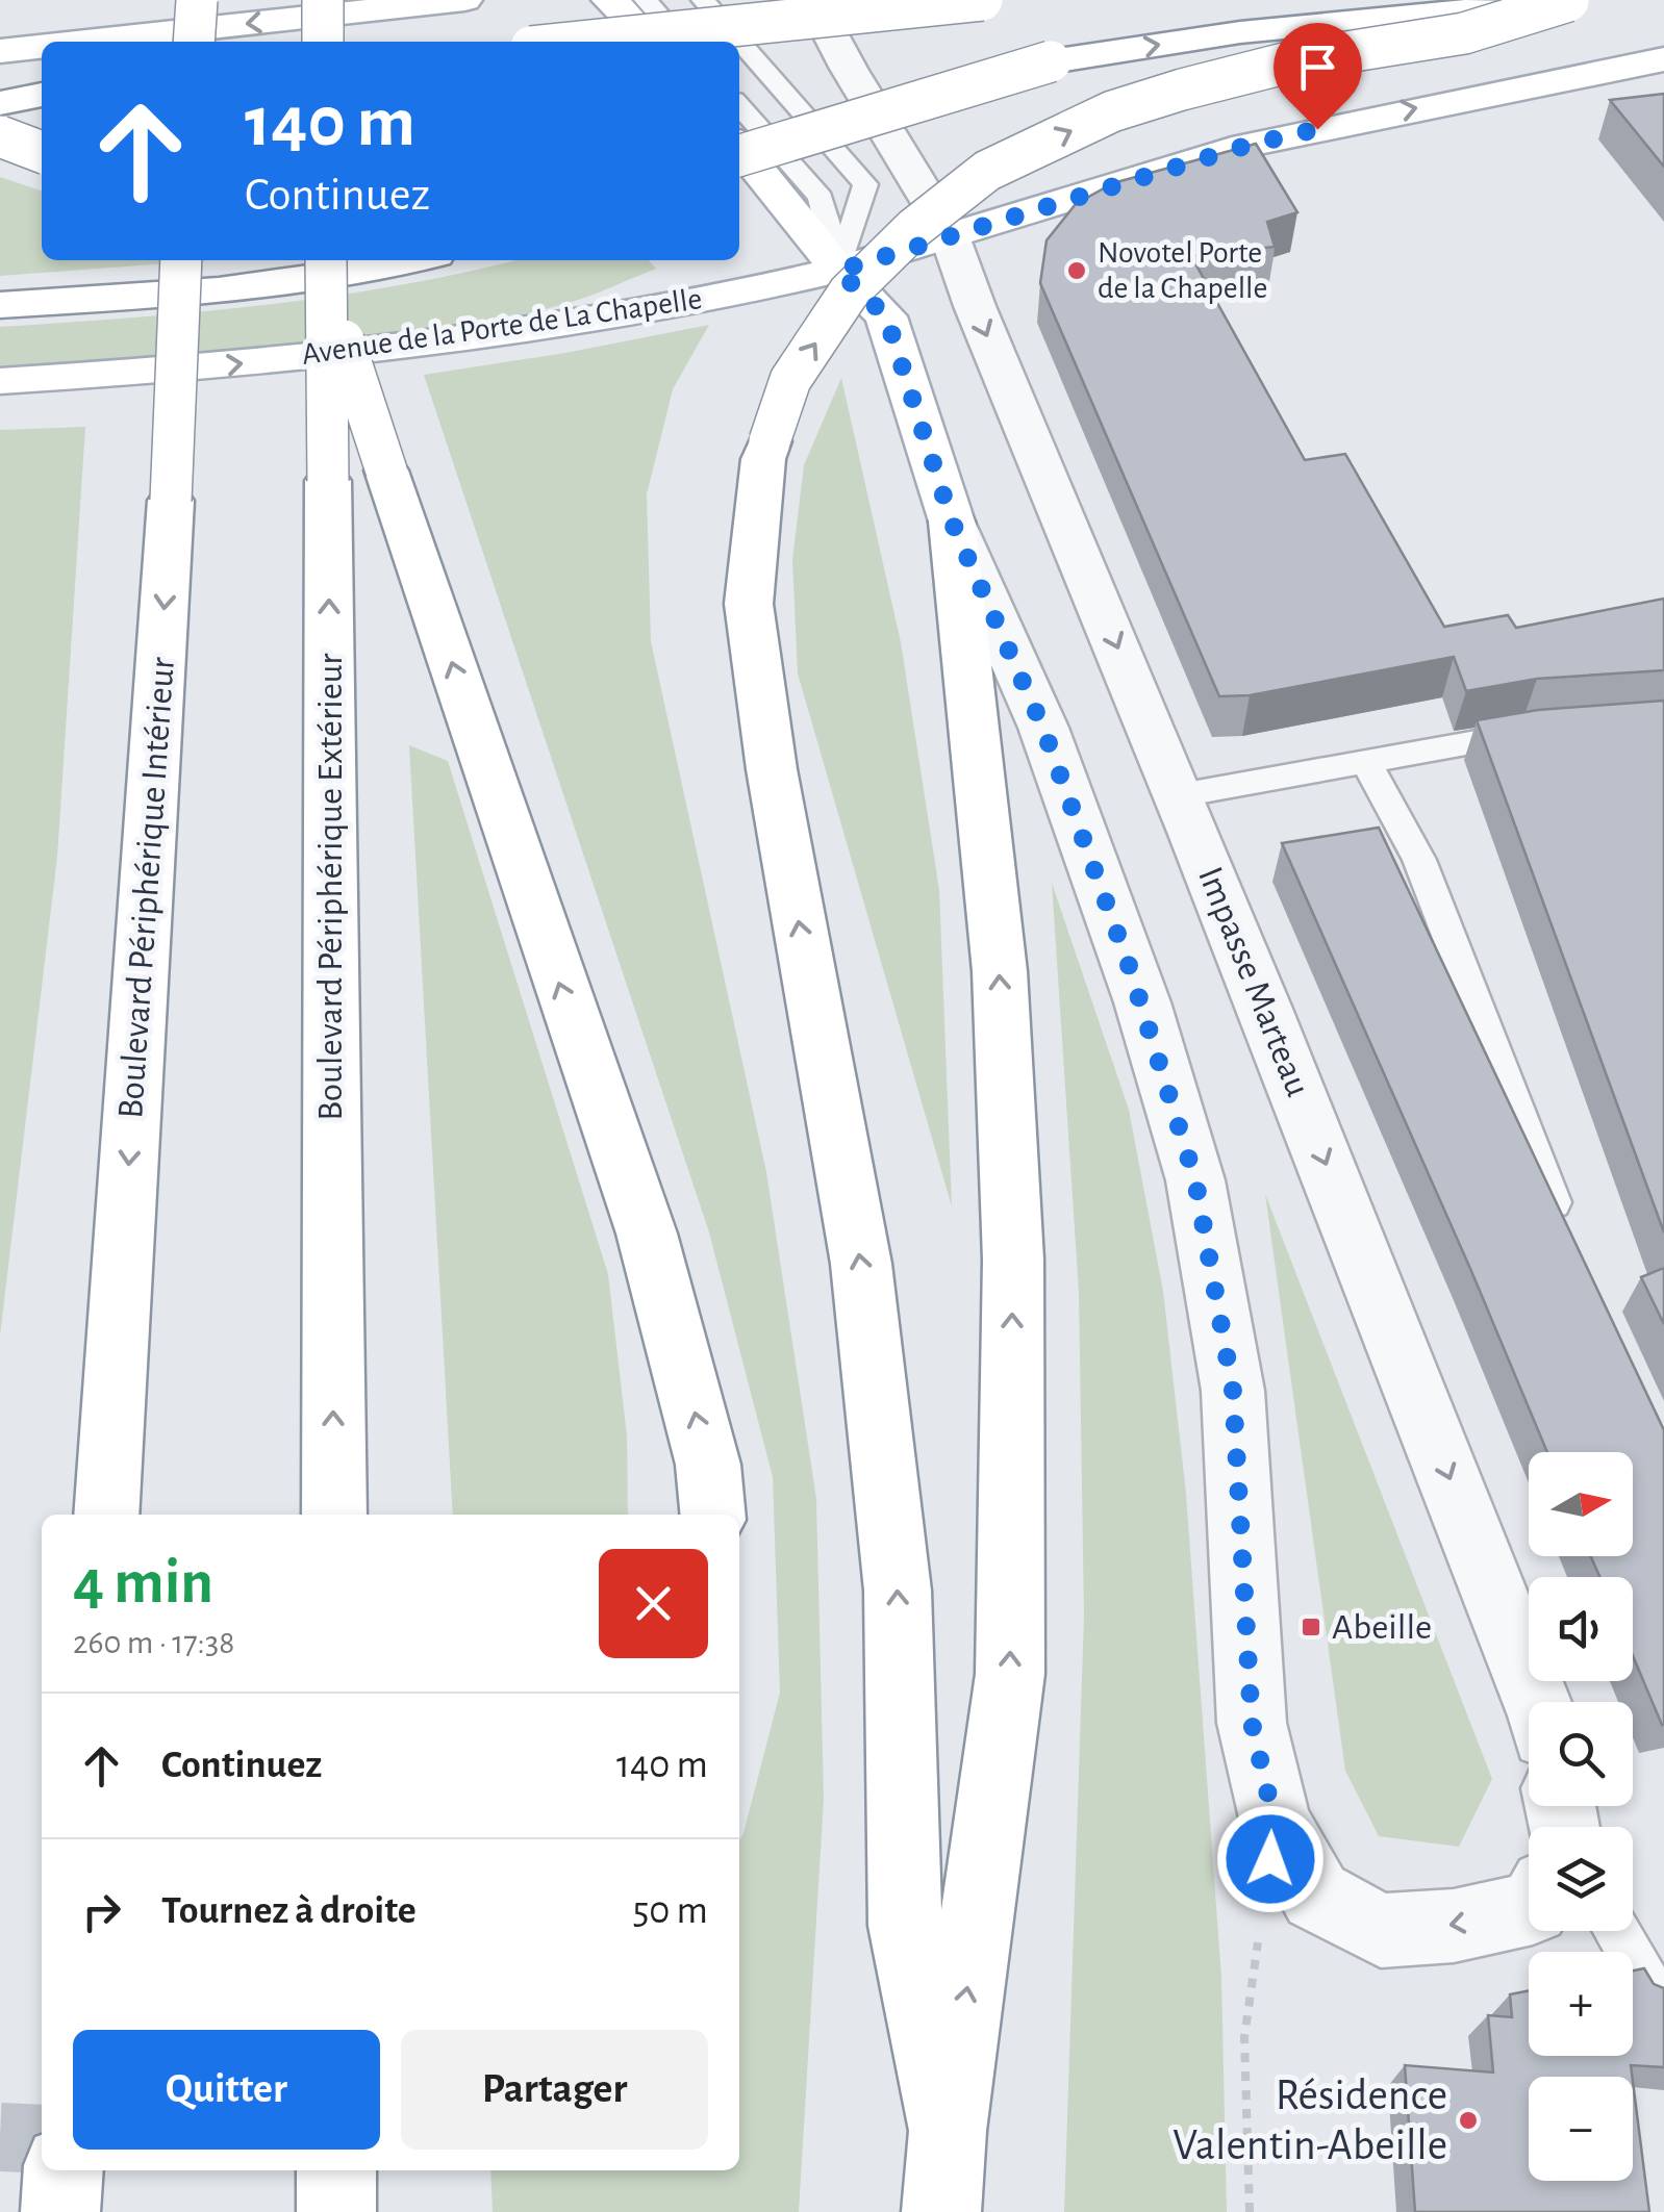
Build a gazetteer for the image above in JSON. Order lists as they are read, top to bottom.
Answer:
{
  "streets": {
    "main road": ["Avenue de la Porte de La Chapelle", "Boulevard Périphérique Extérieur", "Boulevard Périphérique Intérieur"],
    "street": ["Impasse Marteau"]
  },
  "crossings": [
    ["Avenue de la Porte de La Chapelle", "Impasse Marteau"]
  ],
  "places": {
    "other": ["Novotel Porte de la Chapelle", "Résidence Valentin-Abeille"],
    "transit": ["Abeille"]
  },
  "north": "right",
  "page": {
    "turn": ["140 m", "Continuez"],
    "map_buttons": ["+", "−"],
    "heading": ["4 min", "260 m · 17:38"],
    "list": [
      {
        "name": "Continuez",
        "value": "140 m"
      },
      {
        "name": "Tournez à droite",
        "value": "50 m"
      }
    ],
    "buttons": ["Quitter", "Partager"]
  }
}
